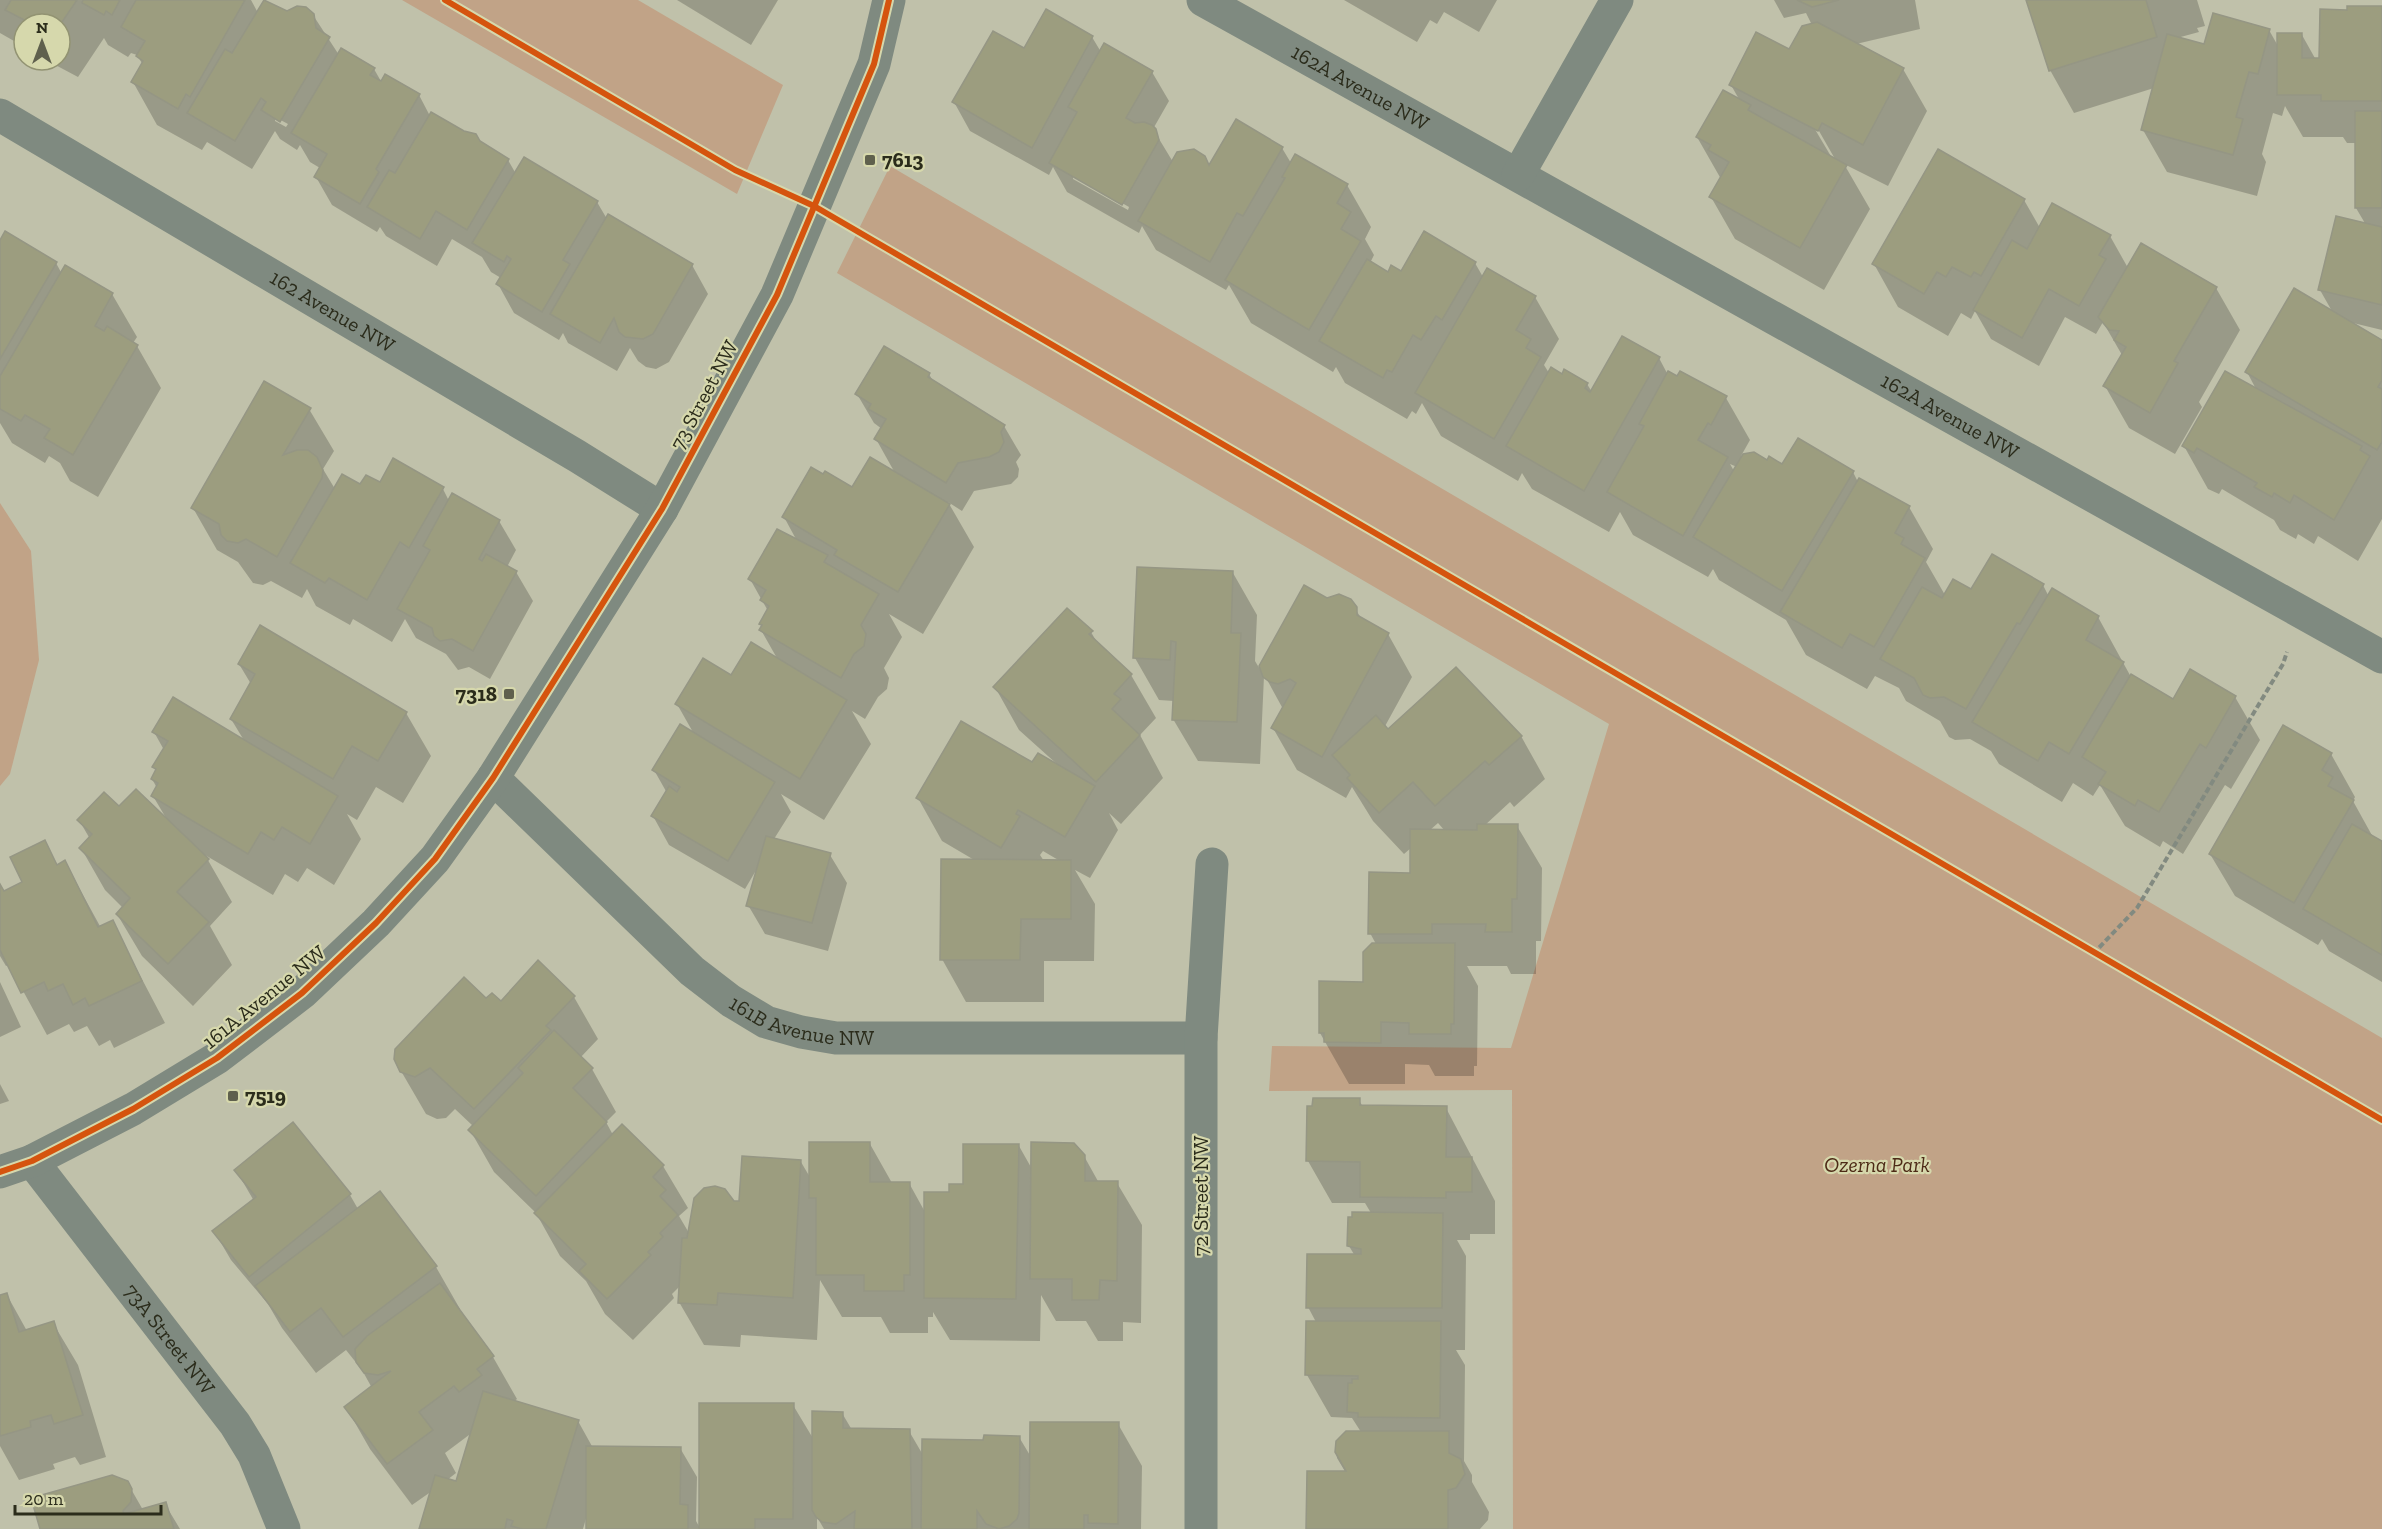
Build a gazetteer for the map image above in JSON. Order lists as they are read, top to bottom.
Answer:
{
  "streets": {
    "street": [
      "162A Avenue NW",
      "162 Avenue NW",
      "73 Street NW",
      "161A Avenue NW",
      "161B Avenue NW",
      "72 Street NW",
      "73A Street NW"
    ]
  },
  "crossings": [
    ["162 Avenue NW", "73 Street NW"],
    ["73 Street NW", "161A Avenue NW"],
    ["73 Street NW", "161B Avenue NW"],
    ["161A Avenue NW", "161B Avenue NW"],
    ["161A Avenue NW", "73A Street NW"],
    ["161B Avenue NW", "72 Street NW"]
  ],
  "parks": ["Ozerna Park"],
  "places": {
    "transit": ["7613", "7318", "7519"]
  },
  "scale_bar": "20 m",
  "north": "top"
}
